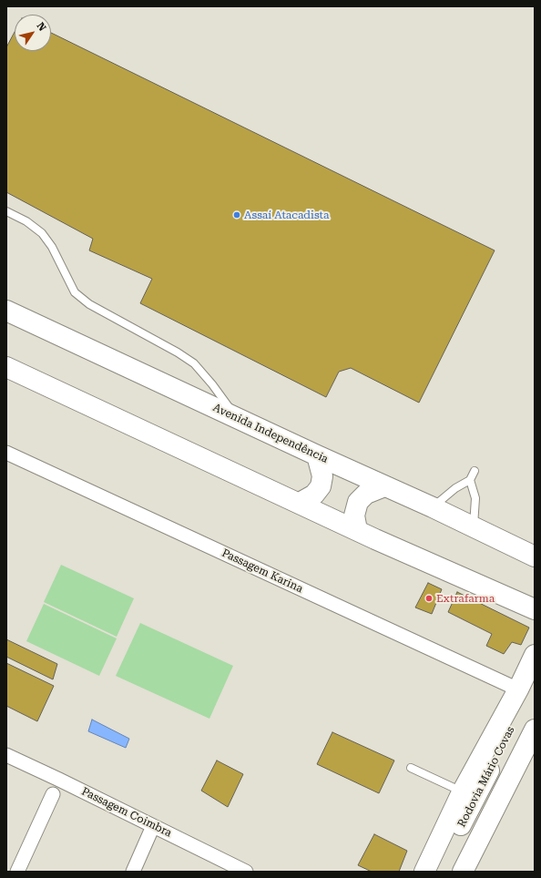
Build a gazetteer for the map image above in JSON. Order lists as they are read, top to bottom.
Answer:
{
  "streets": {
    "main road": ["Avenida Independência", "Rodovia Mário Covas"],
    "street": ["Passagem Karina", "Passagem Coimbra"]
  },
  "crossings": [
    ["Passagem Karina", "Rodovia Mário Covas"]
  ],
  "places": ["Assaí Atacadista", "Extrafarma"],
  "north": "top right"
}
